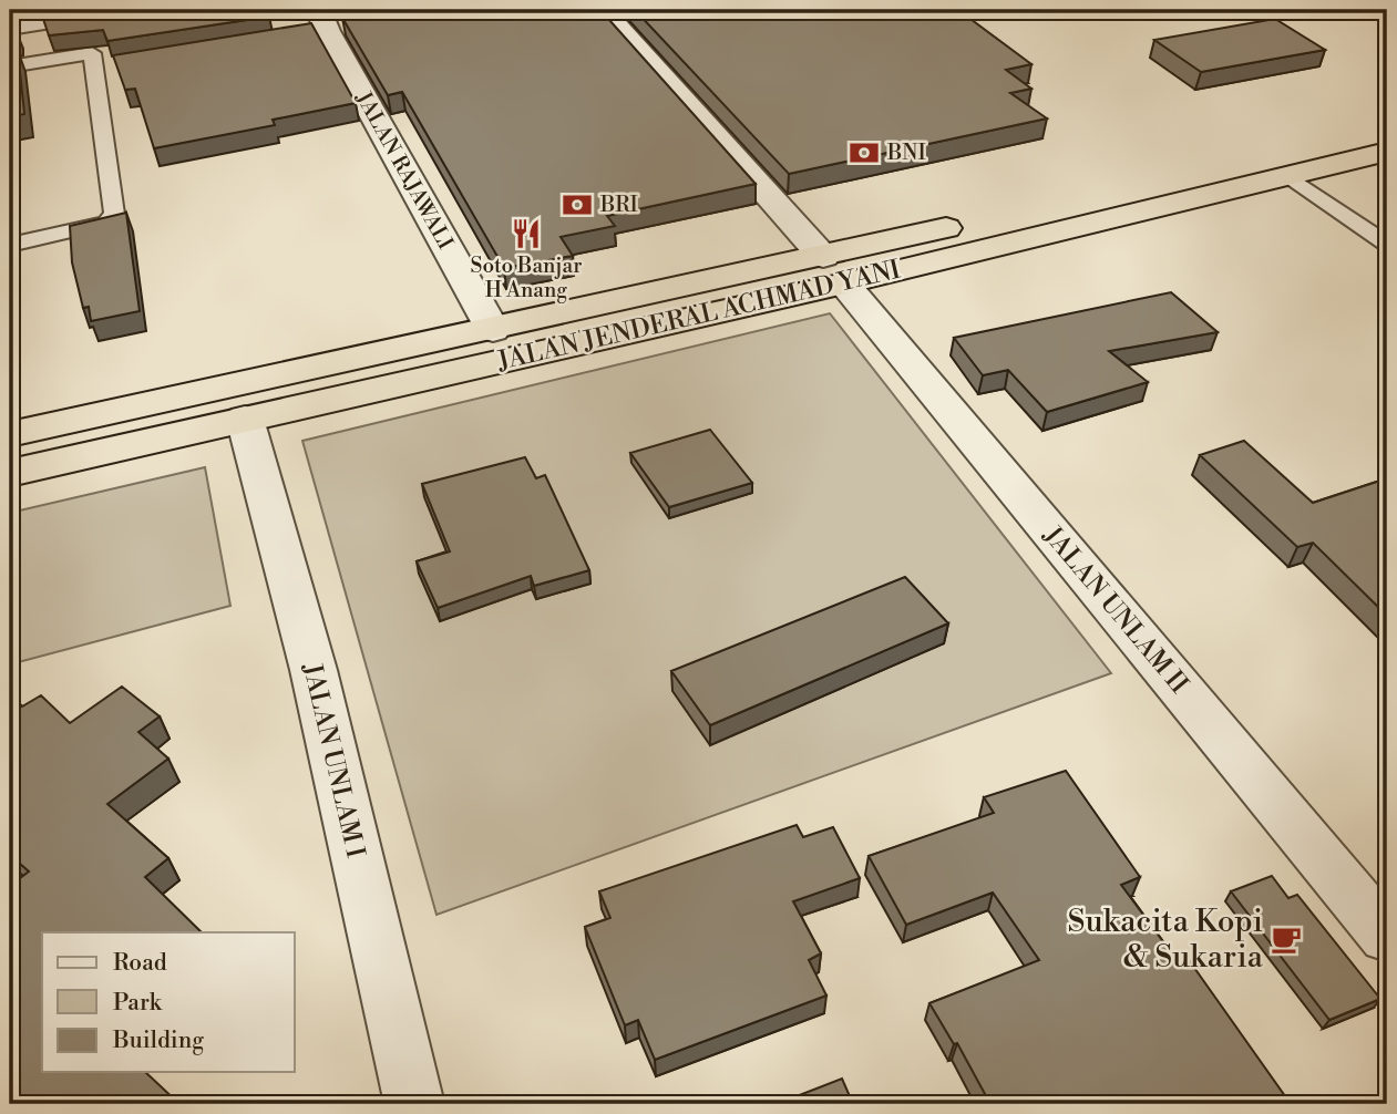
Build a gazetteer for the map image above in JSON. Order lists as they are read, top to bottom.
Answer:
{
  "streets": {
    "highway": ["JALAN JENDERAL ACHMAD YANI"],
    "street": ["JALAN RAJAWALI", "JALAN UNLAM II", "JALAN UNLAM I"]
  },
  "crossings": [
    ["JALAN RAJAWALI", "JALAN JENDERAL ACHMAD YANI"],
    ["JALAN JENDERAL ACHMAD YANI", "JALAN UNLAM II"],
    ["JALAN JENDERAL ACHMAD YANI", "JALAN UNLAM I"]
  ],
  "places": {
    "bank": ["BNI", "BRI"],
    "restaurant": ["Soto Banjar H Anang"],
    "cafe": ["Sukacita Kopi & Sukaria"]
  },
  "legend": ["Road", "Park", "Building"]
}
